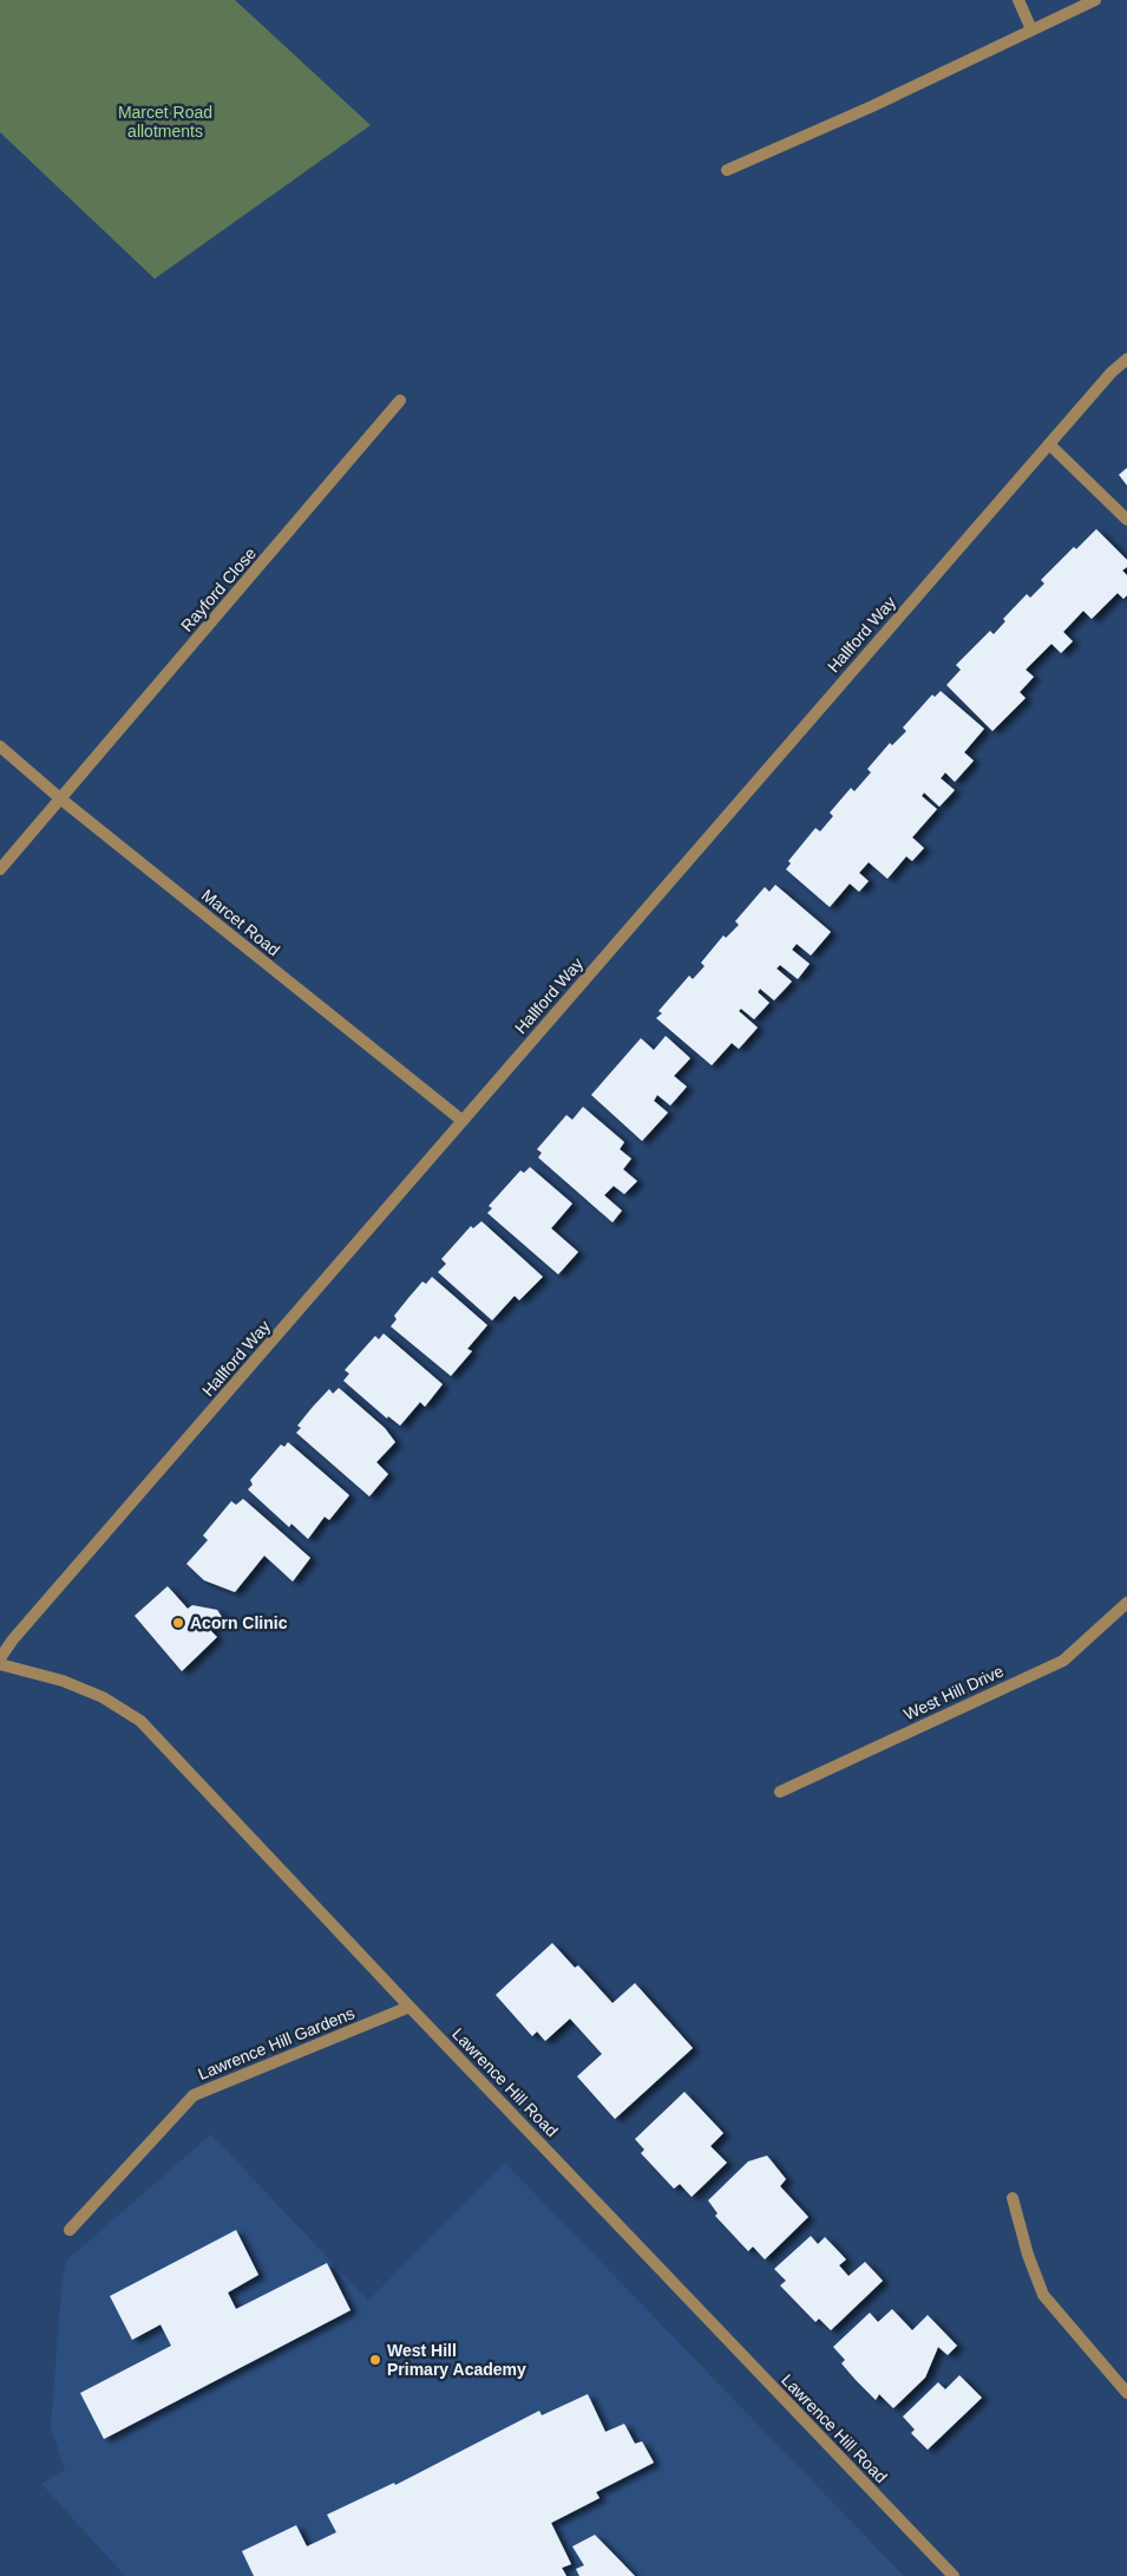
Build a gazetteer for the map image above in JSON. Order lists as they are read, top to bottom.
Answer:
{
  "streets": {
    "street": [
      "Rayford Close",
      "Hallford Way",
      "Marcet Road",
      "West Hill Drive",
      "Lawrence Hill Gardens",
      "Lawrence Hill Road"
    ]
  },
  "crossings": [
    ["Rayford Close", "Marcet Road"],
    ["Hallford Way", "Marcet Road"],
    ["Lawrence Hill Gardens", "Lawrence Hill Road"]
  ],
  "parks": ["Marcet Road allotments"],
  "places": ["Acorn Clinic", "West Hill Primary Academy"]
}
